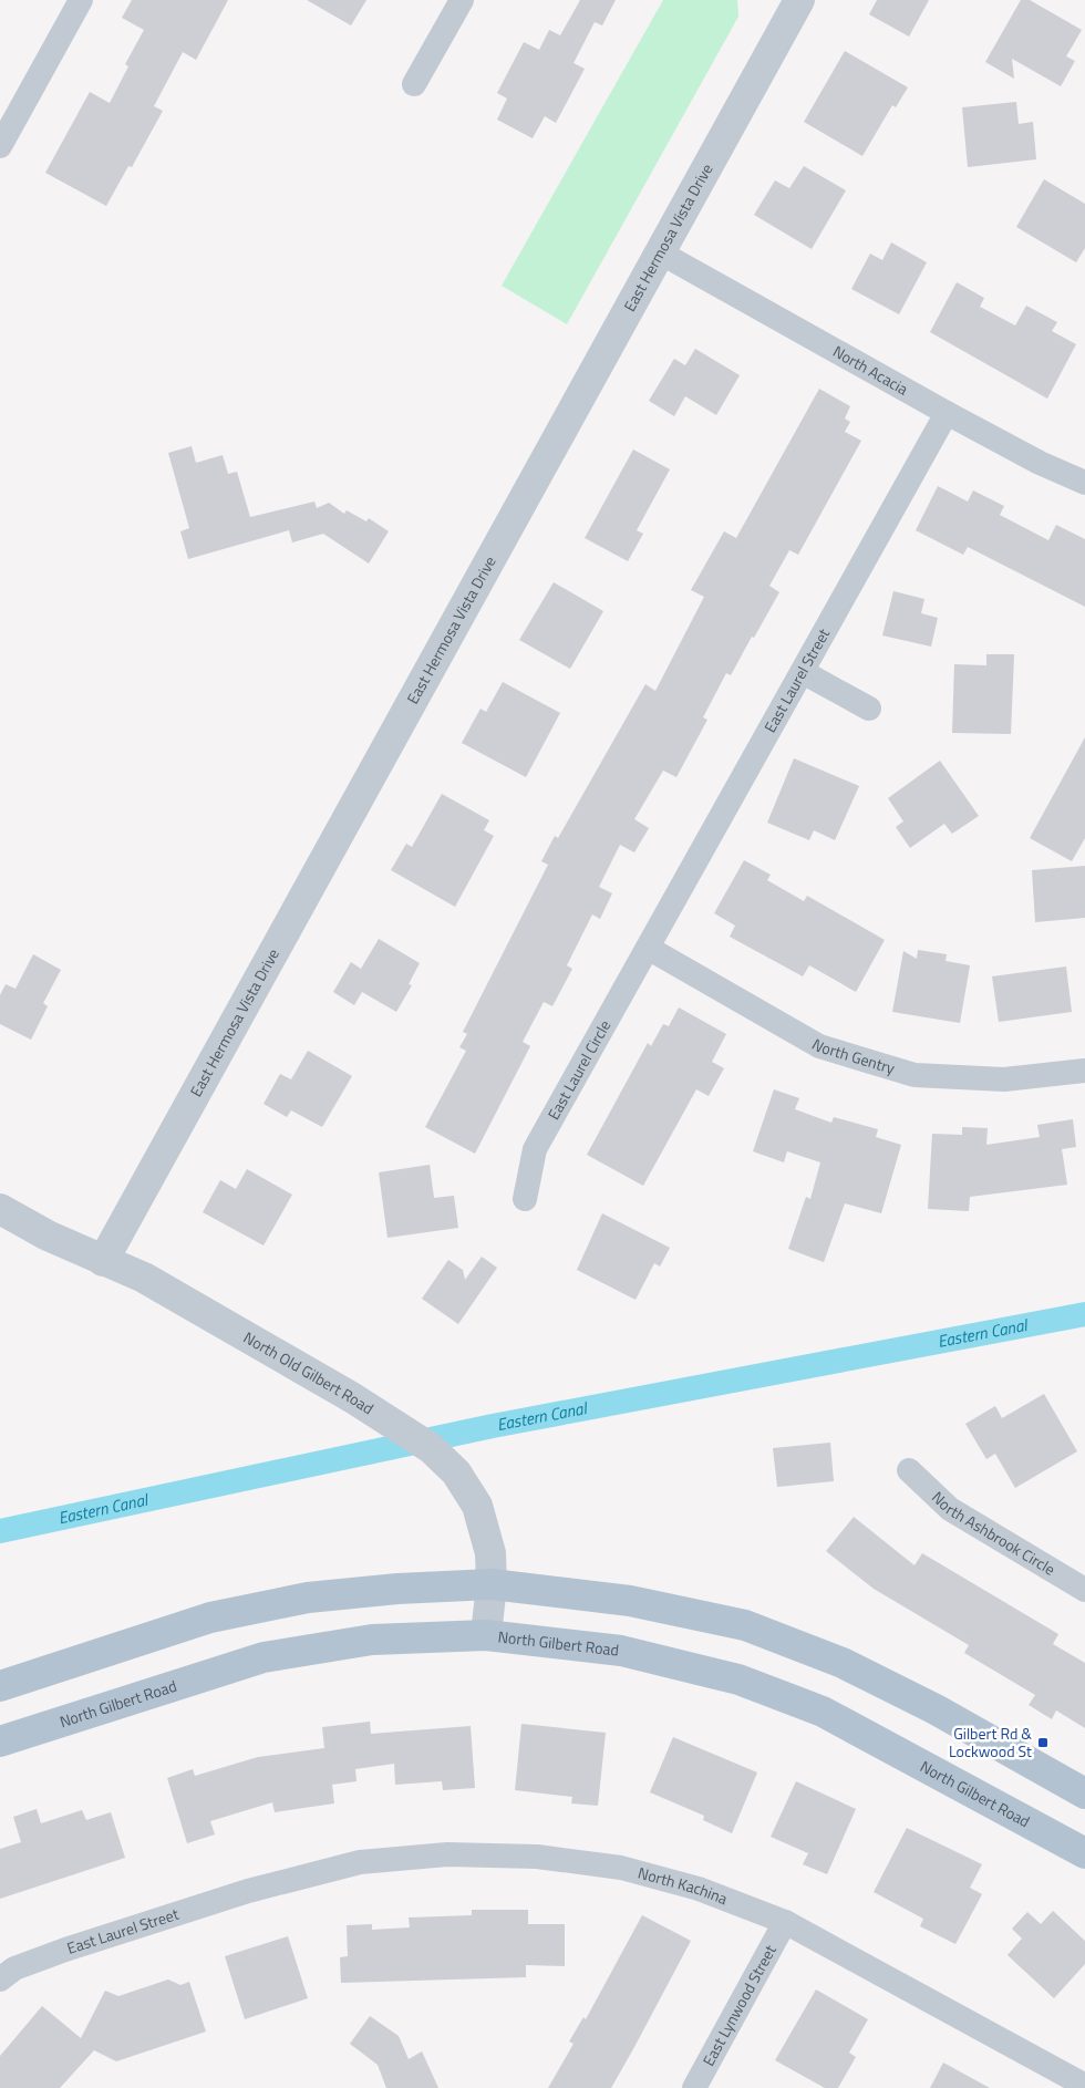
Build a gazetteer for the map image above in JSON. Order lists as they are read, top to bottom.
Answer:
{
  "streets": {
    "main road": ["North Gilbert Road"],
    "street": [
      "East Hermosa Vista Drive",
      "North Acacia",
      "East Laurel Street",
      "North Gentry",
      "East Laurel Circle",
      "North Old Gilbert Road",
      "North Ashbrook Circle",
      "North Kachina",
      "East Lynwood Street"
    ]
  },
  "crossings": [
    ["East Hermosa Vista Drive", "North Acacia"],
    ["East Hermosa Vista Drive", "North Old Gilbert Road"],
    ["North Acacia", "East Laurel Street"],
    ["East Laurel Street", "North Gentry"],
    ["East Laurel Street", "East Laurel Circle"],
    ["East Laurel Street", "North Kachina"],
    ["North Gentry", "East Laurel Circle"],
    ["North Old Gilbert Road", "North Gilbert Road"],
    ["North Kachina", "East Lynwood Street"]
  ],
  "water": ["Eastern Canal"],
  "places": {
    "transit": ["Gilbert Rd & Lockwood St"]
  }
}
